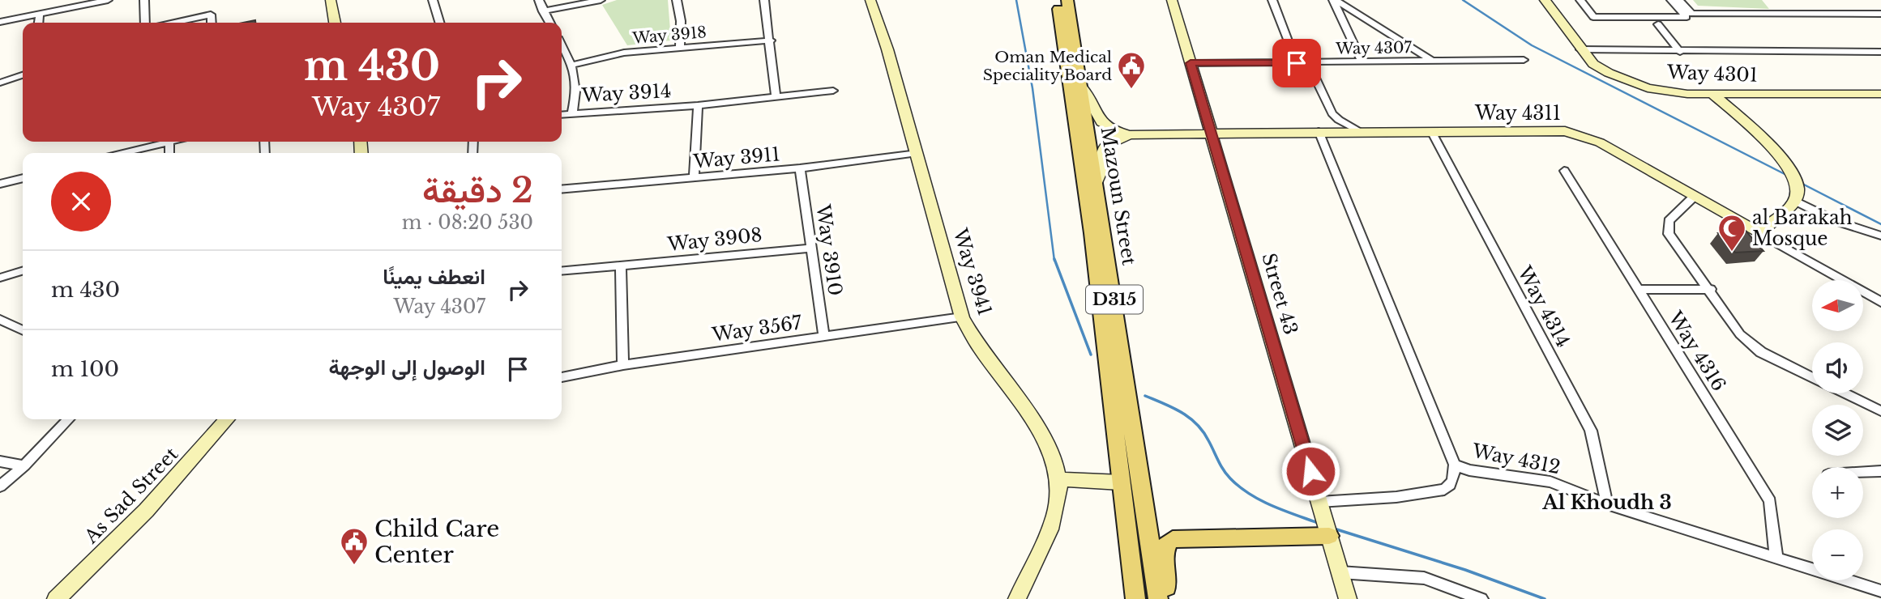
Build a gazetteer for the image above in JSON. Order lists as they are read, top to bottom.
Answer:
{
  "streets": {
    "main road": ["Mazoun Street", "D315"],
    "street": [
      "Way 3918",
      "Way 4307",
      "Way 4301",
      "Way 3914",
      "Way 4311",
      "Way 3911",
      "Way 3908",
      "Way 3910",
      "Way 3941",
      "Street 43",
      "Way 4314",
      "Way 3567",
      "Way 4316",
      "Way 4312",
      "As Sad Street"
    ]
  },
  "crossings": [
    ["Way 4307", "Street 43"],
    ["Way 3914", "Way 3911"],
    ["Way 4311", "Street 43"],
    ["Way 4311", "Way 4314"],
    ["Way 4311", "Way 4312"],
    ["Way 3911", "Way 3910"],
    ["Way 3911", "Way 3941"],
    ["Way 3908", "Way 3910"],
    ["Way 3910", "Way 3567"],
    ["Way 3941", "Way 3567"],
    ["Way 4314", "Way 4312"],
    ["Way 4316", "Way 4312"]
  ],
  "districts": ["Al Khoudh 3"],
  "places": {
    "public building": ["Oman Medical Speciality Board", "Child Care Center"],
    "mosque": ["al Barakah Mosque"]
  },
  "north": "left",
  "page": {
    "turn": ["430 m", "Way 4307"],
    "heading": ["2 دقيقة", "530 m · 08:20"],
    "list": [
      {
        "name": "انعطف يمينًا",
        "note": "Way 4307",
        "value": "430 m"
      },
      {
        "name": "الوصول إلى الوجهة",
        "value": "100 m"
      }
    ],
    "map_buttons": ["+", "−"]
  }
}
